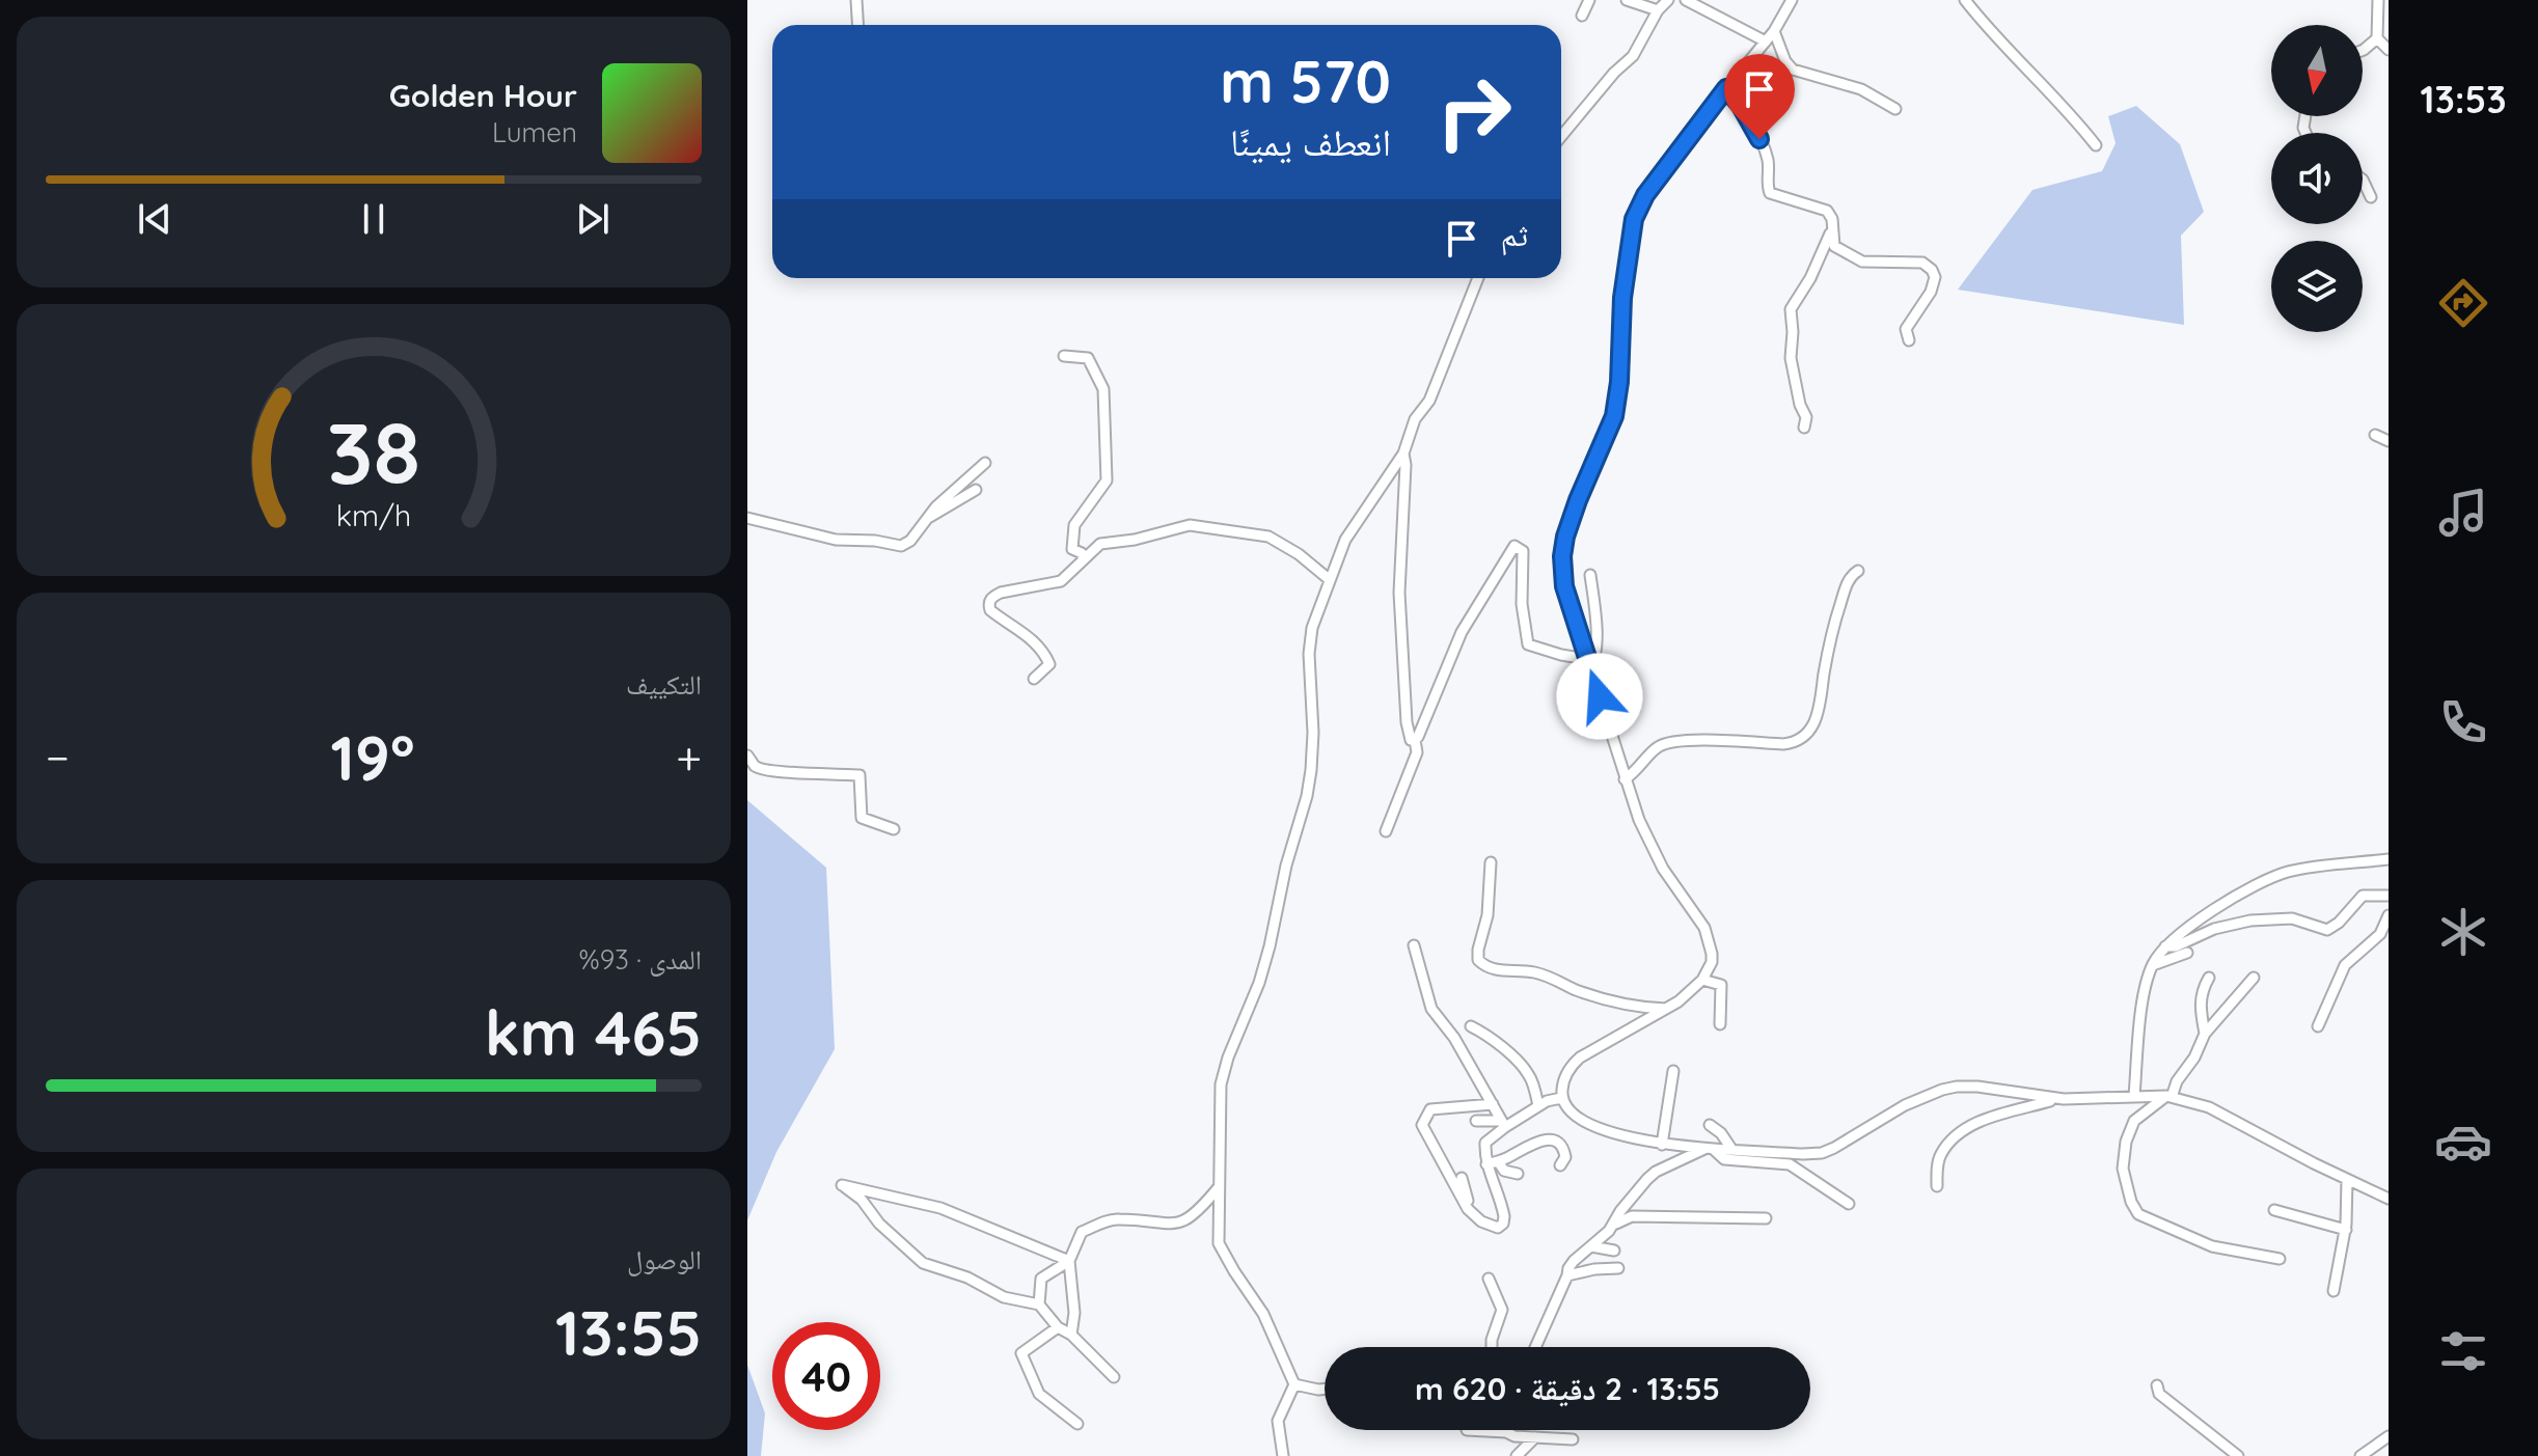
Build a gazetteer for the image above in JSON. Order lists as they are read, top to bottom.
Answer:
{
  "north": "bottom",
  "page": {
    "tabs": "13:53",
    "turn": ["570 m", "انعطف يمينًا"],
    "song": ["Golden Hour", "Lumen"],
    "then": "ثم",
    "tile": [
      "التكييف",
      ["المدى · 93%", "465 km"],
      ["الوصول", "13:55"]
    ],
    "heat": ["−", "19°", "+"],
    "limit": "40",
    "trip": "13:55 · 2 دقيقة · 620 m",
    "gauge": ["38", "km/h"]
  }
}
